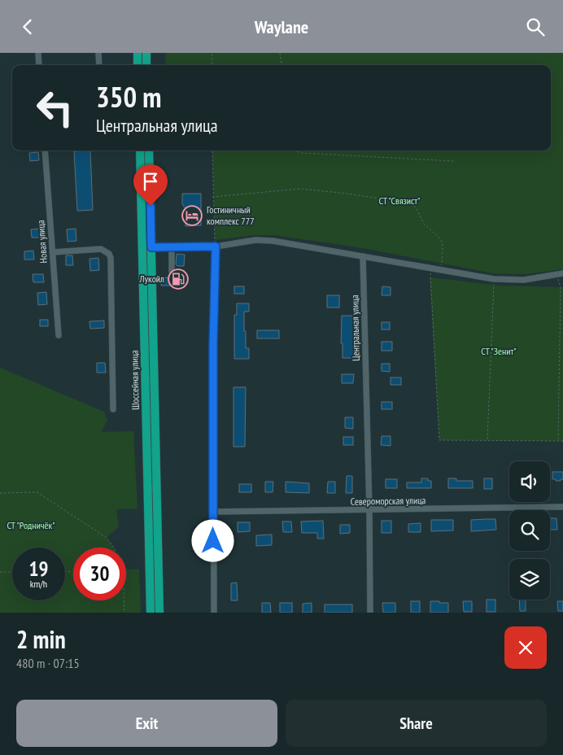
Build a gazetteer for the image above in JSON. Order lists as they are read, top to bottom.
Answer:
{
  "streets": {
    "highway": ["Шоссейная улица"],
    "street": ["Новая улица", "Центральная улица", "Североморская улица"]
  },
  "crossings": [
    ["Центральная улица", "Североморская улица"]
  ],
  "parks": ["СТ \"Связист\"", "СТ \"Зенит\"", "СТ \"Родничёк\""],
  "places": {
    "hotel": ["Гостиничный комплекс 777"],
    "fuel station": ["Лукойл"]
  },
  "page": {
    "header": "Waylane",
    "turn": ["350 m", "Центральная улица"],
    "speed": "19 km/h",
    "limit": "30",
    "heading": ["2 min", "480 m · 07:15"],
    "buttons": ["Exit", "Share"]
  }
}
